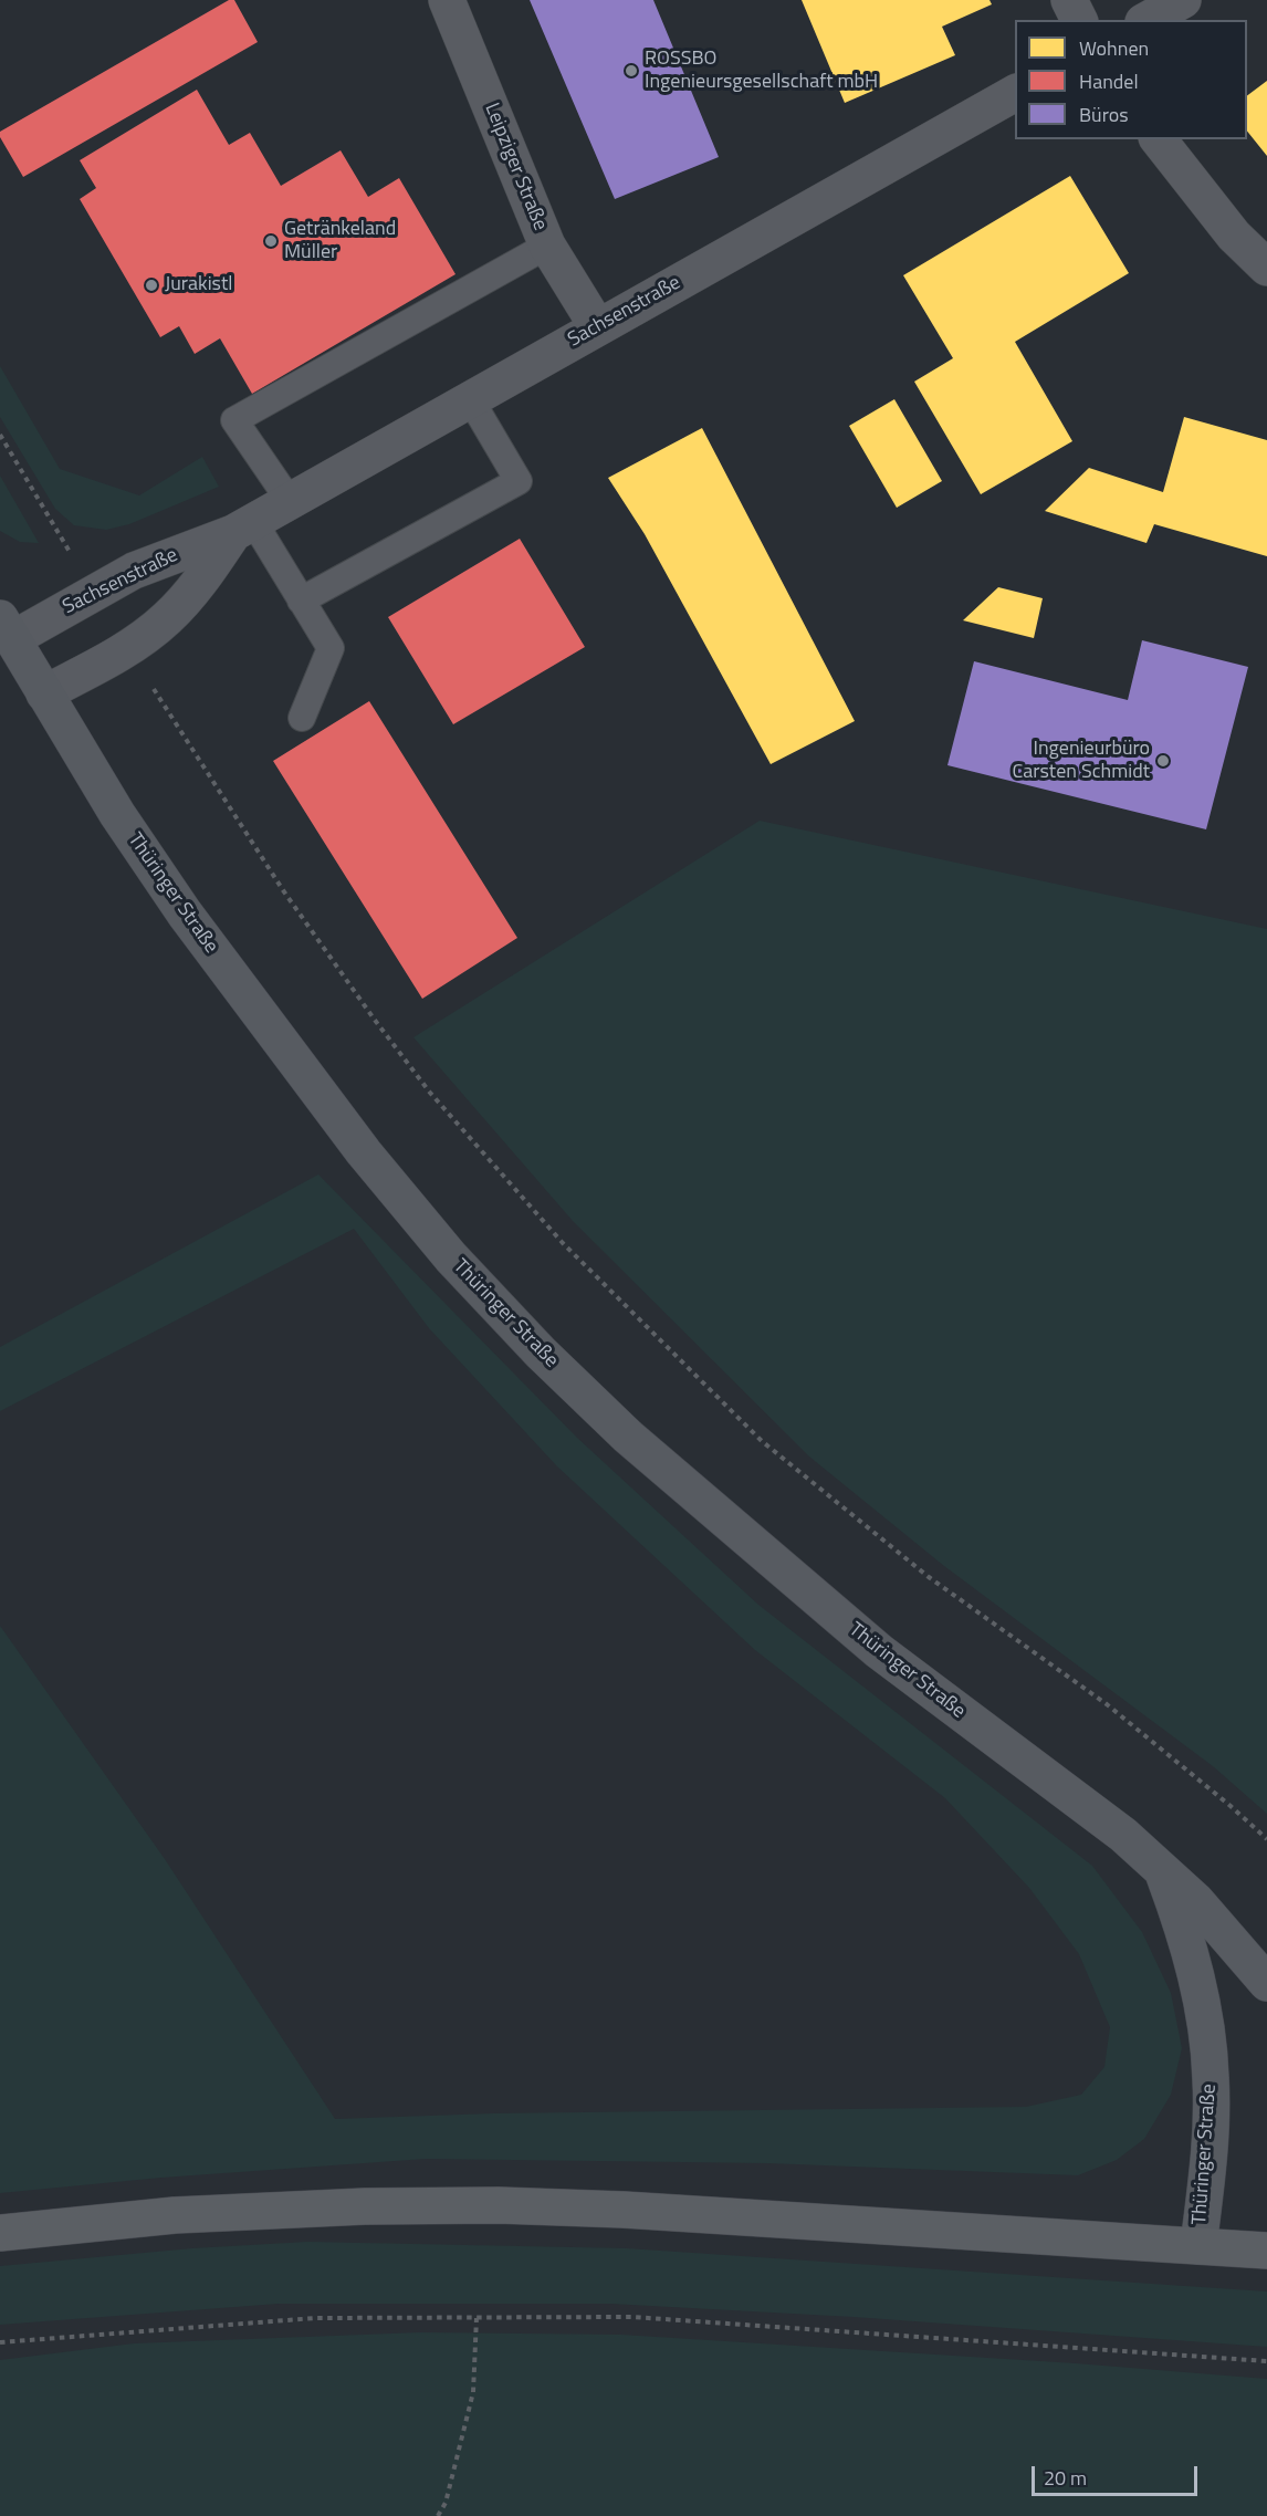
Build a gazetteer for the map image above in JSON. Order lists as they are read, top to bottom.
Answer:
{
  "streets": {
    "street": ["Leipziger Straße", "Sachsenstraße", "Thüringer Straße"]
  },
  "crossings": [
    ["Leipziger Straße", "Sachsenstraße"],
    ["Sachsenstraße", "Thüringer Straße"]
  ],
  "places": [
    "ROSSBO Ingenieursgesellschaft mbH",
    "Getränkeland Müller",
    "Jurakistl",
    "Ingenieurbüro Carsten Schmidt"
  ],
  "legend": ["Wohnen", "Handel", "Büros"],
  "scale_bar": "20 m"
}
